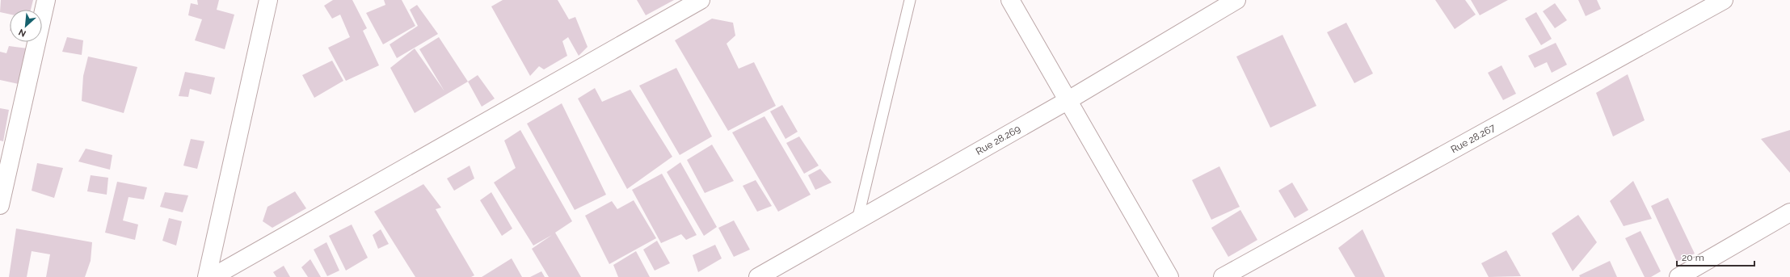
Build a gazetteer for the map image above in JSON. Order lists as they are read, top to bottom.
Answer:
{
  "streets": {
    "street": ["Rue 28.267", "Rue 28.269"]
  },
  "scale_bar": "20 m",
  "north": "bottom left"
}
